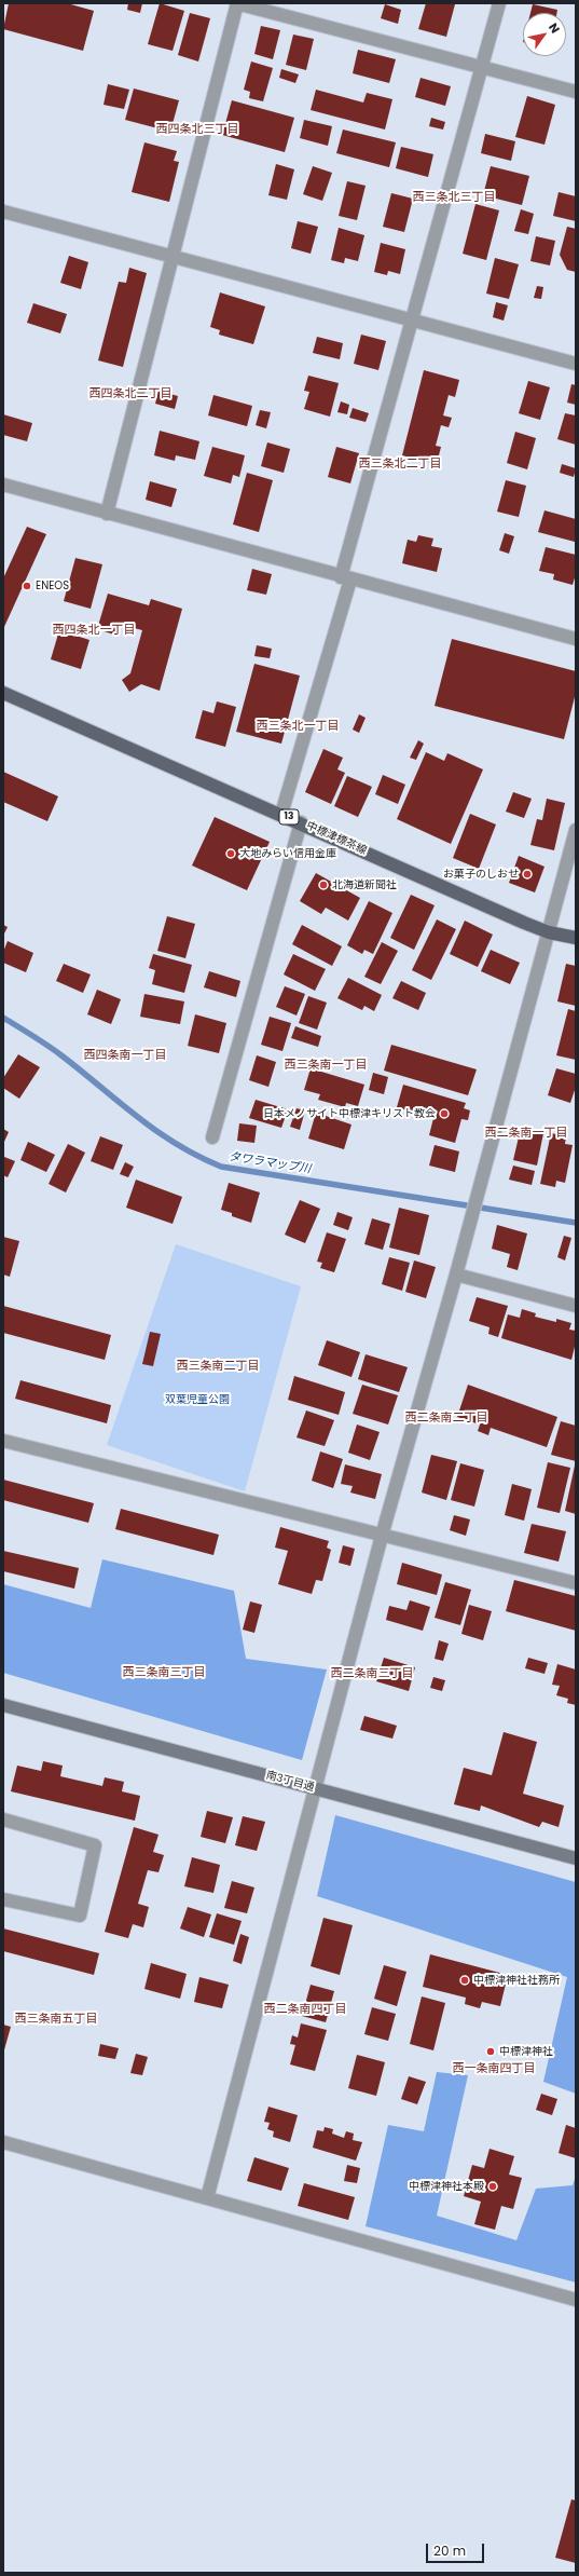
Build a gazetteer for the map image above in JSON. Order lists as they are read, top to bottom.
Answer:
{
  "streets": {
    "main road": ["13", "中標津標茶線"],
    "street": ["南3丁目通"]
  },
  "districts": [
    "西四条北三丁目",
    "西三条北三丁目",
    "西四条北二丁目",
    "西三条北二丁目",
    "西四条北一丁目",
    "西三条北一丁目",
    "西四条南一丁目",
    "西三条南一丁目",
    "西二条南一丁目",
    "西三条南二丁目",
    "西二条南二丁目",
    "西三条南三丁目",
    "西二条南三丁目",
    "西二条南四丁目",
    "西三条南五丁目",
    "西一条南四丁目"
  ],
  "water": ["タワラマップ川"],
  "parks": ["双葉児童公園"],
  "places": [
    "ENEOS",
    "大地みらい信用金庫",
    "お菓子のしおせ",
    "北海道新聞社",
    "日本メノサイト中標津キリスト教会",
    "中標津神社社務所",
    "中標津神社",
    "中標津神社本殿"
  ],
  "scale_bar": "20 m",
  "north": "top right"
}
